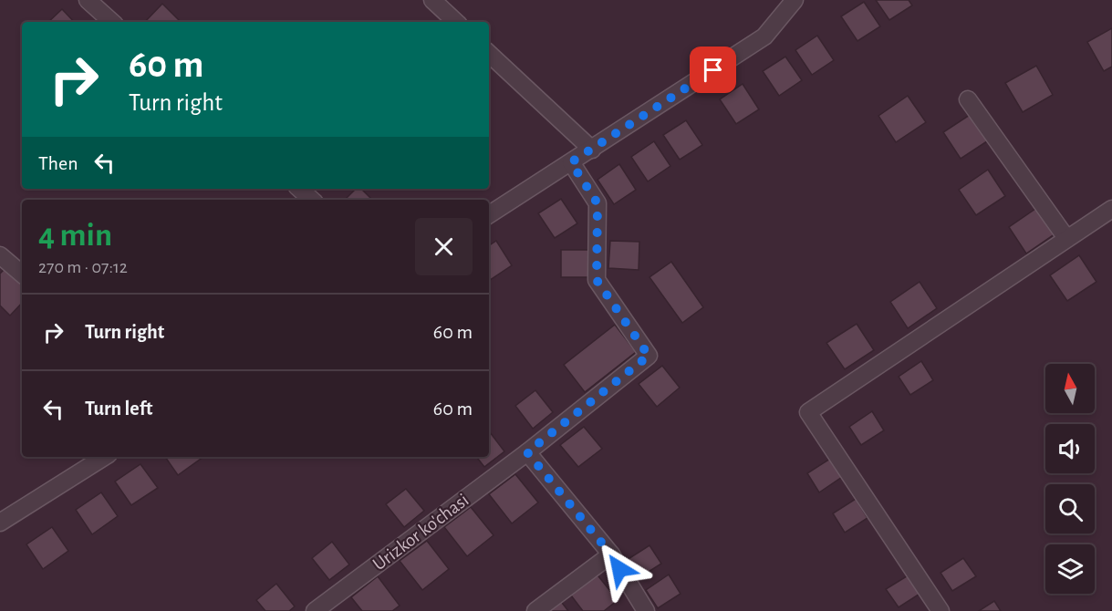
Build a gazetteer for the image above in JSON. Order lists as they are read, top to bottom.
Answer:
{
  "streets": {
    "street": ["Urizkor ko'chasi"]
  },
  "north": "top",
  "page": {
    "turn": ["60 m", "Turn right"],
    "then": "Then",
    "heading": ["4 min", "270 m · 07:12"],
    "list": [
      {
        "name": "Turn right",
        "value": "60 m"
      },
      {
        "name": "Turn left",
        "value": "60 m"
      }
    ]
  }
}
